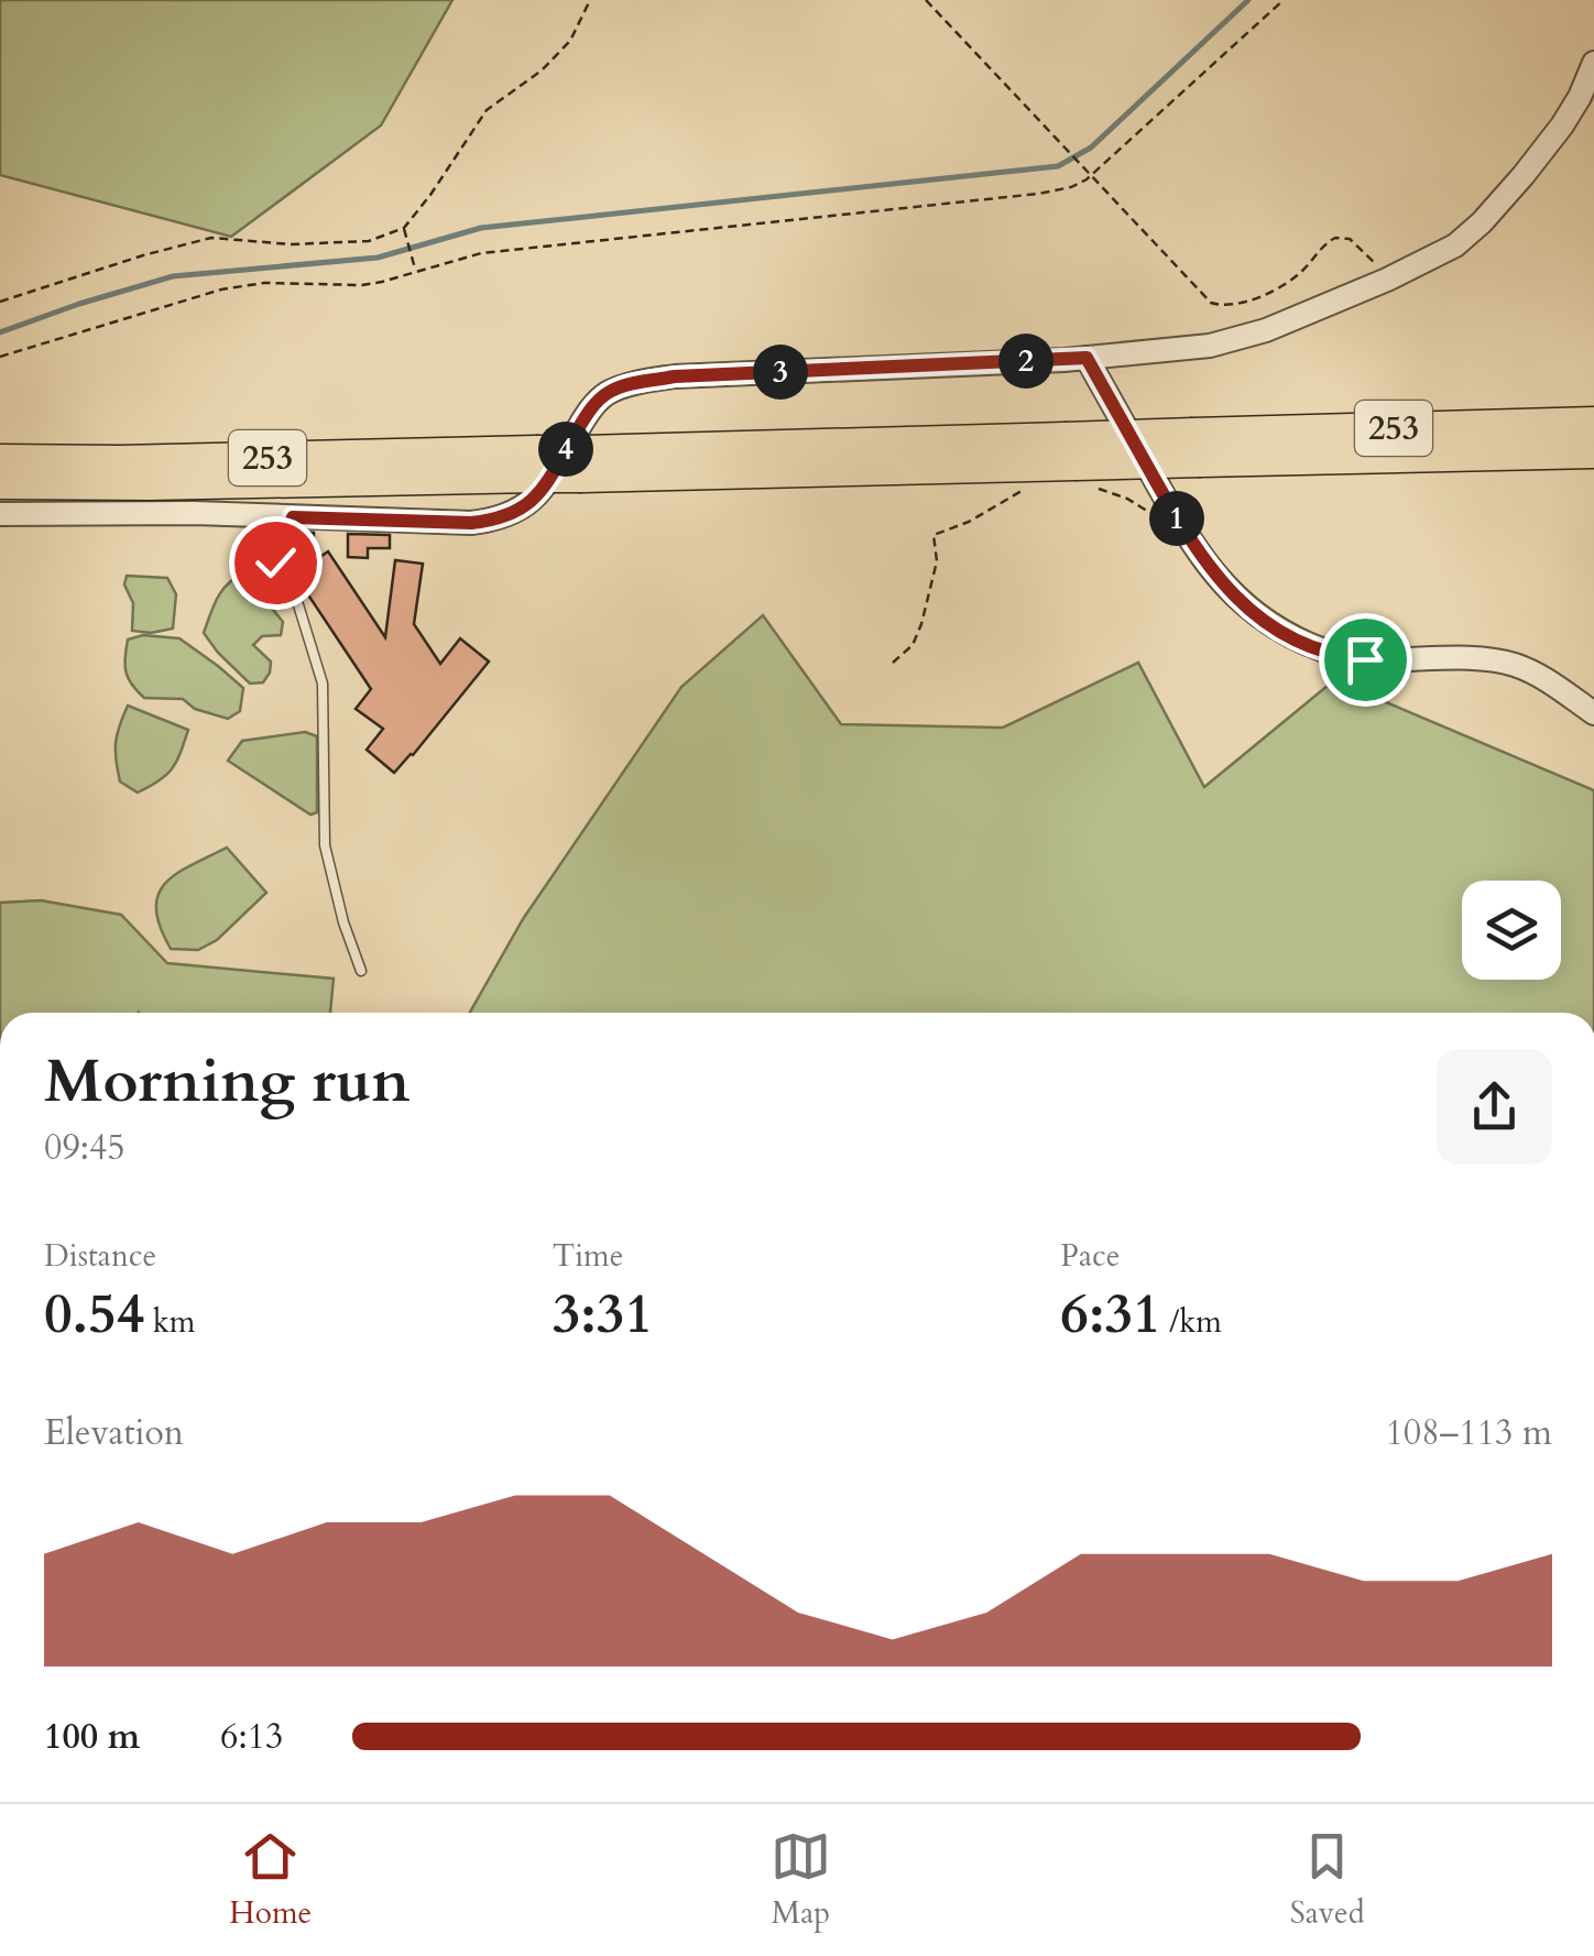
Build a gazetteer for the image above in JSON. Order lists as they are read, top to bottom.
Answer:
{
  "streets": {
    "highway": ["253"]
  },
  "page": {
    "pins": [
      "2",
      "3",
      "4",
      "1"
    ],
    "heading": ["Morning run", "09:45"],
    "stats": [
      ["Distance", "0.54 km"],
      ["Time", "3:31"],
      ["Pace", "6:31 /km"]
    ],
    "chart": ["Elevation", "108–113 m"],
    "list": [
      {
        "name": "100 m",
        "note": "6:13"
      }
    ],
    "tabs": ["Home", "Map", "Saved"]
  }
}
